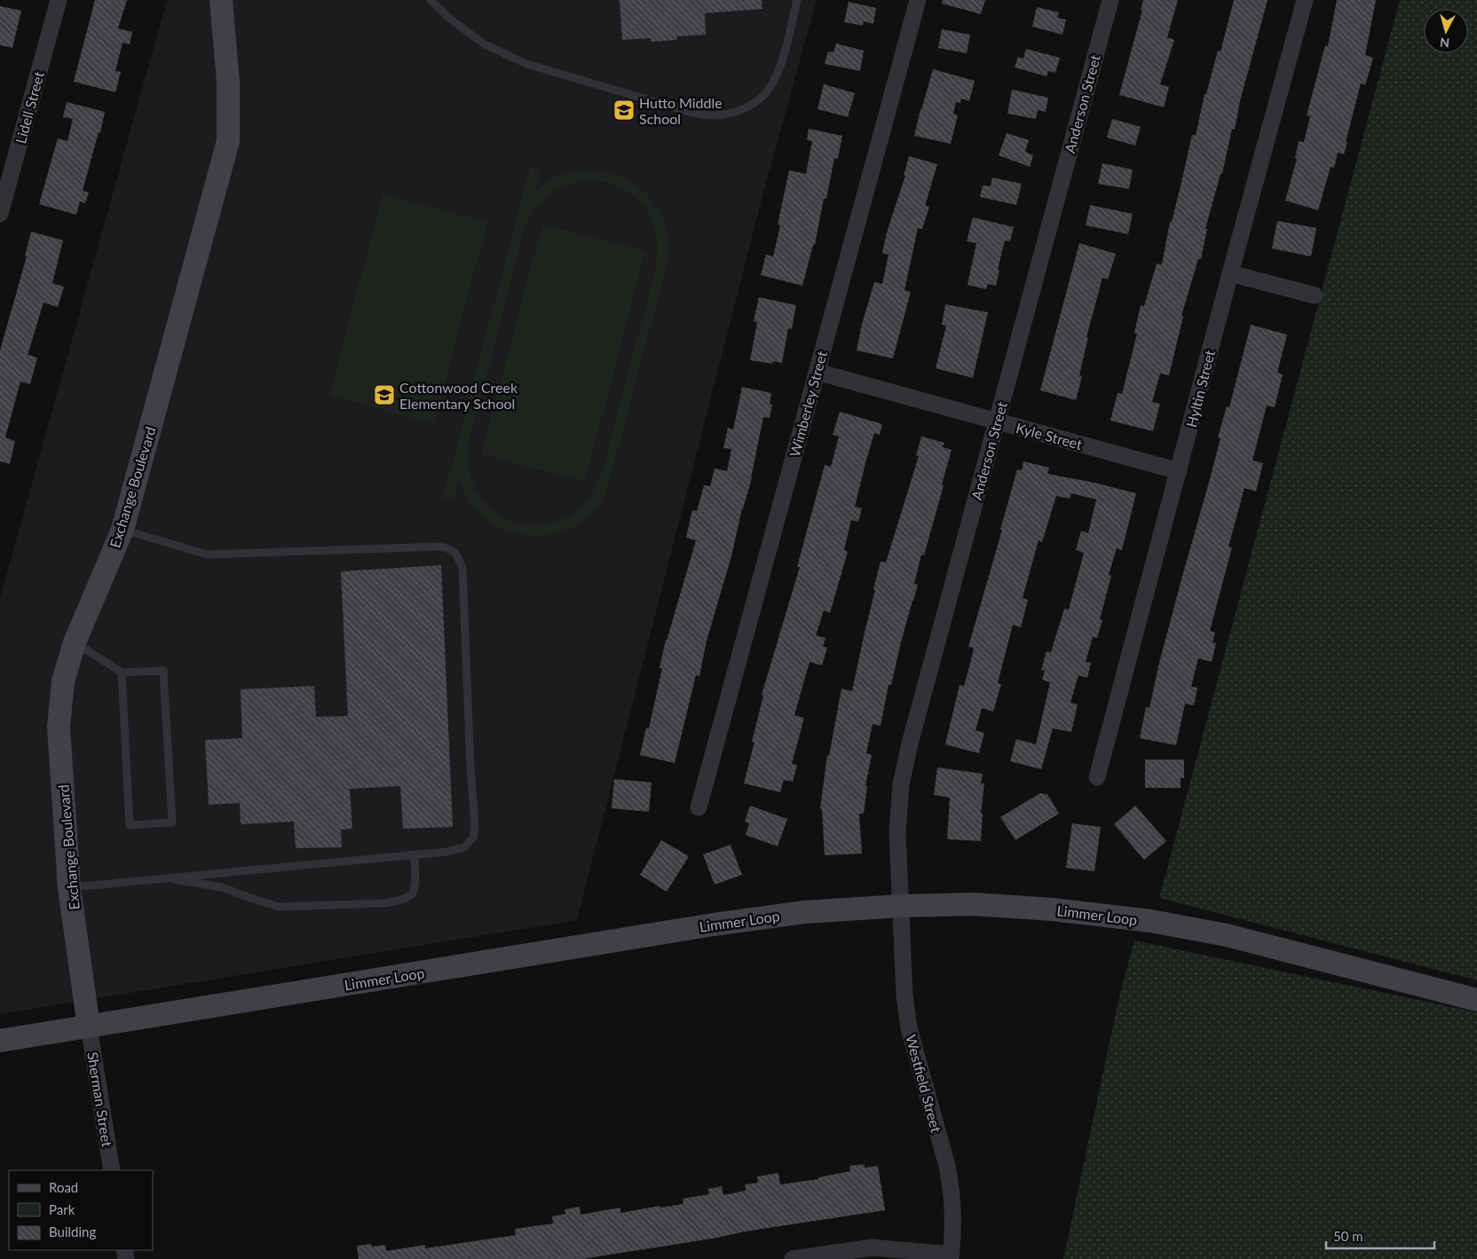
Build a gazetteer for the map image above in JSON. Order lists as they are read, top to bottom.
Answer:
{
  "streets": {
    "street": [
      "Anderson Street",
      "Lidell Street",
      "Hyltin Street",
      "Wimberley Street",
      "Kyle Street",
      "Exchange Boulevard",
      "Limmer Loop",
      "Westfield Street",
      "Sherman Street"
    ]
  },
  "crossings": [
    ["Anderson Street", "Kyle Street"],
    ["Anderson Street", "Limmer Loop"],
    ["Anderson Street", "Westfield Street"],
    ["Hyltin Street", "Kyle Street"],
    ["Wimberley Street", "Kyle Street"],
    ["Exchange Boulevard", "Limmer Loop"],
    ["Exchange Boulevard", "Sherman Street"],
    ["Limmer Loop", "Westfield Street"],
    ["Limmer Loop", "Sherman Street"]
  ],
  "places": {
    "school or university": ["Hutto Middle School", "Cottonwood Creek Elementary School"]
  },
  "legend": ["Road", "Park", "Building"],
  "scale_bar": "50 m",
  "north": "bottom"
}
